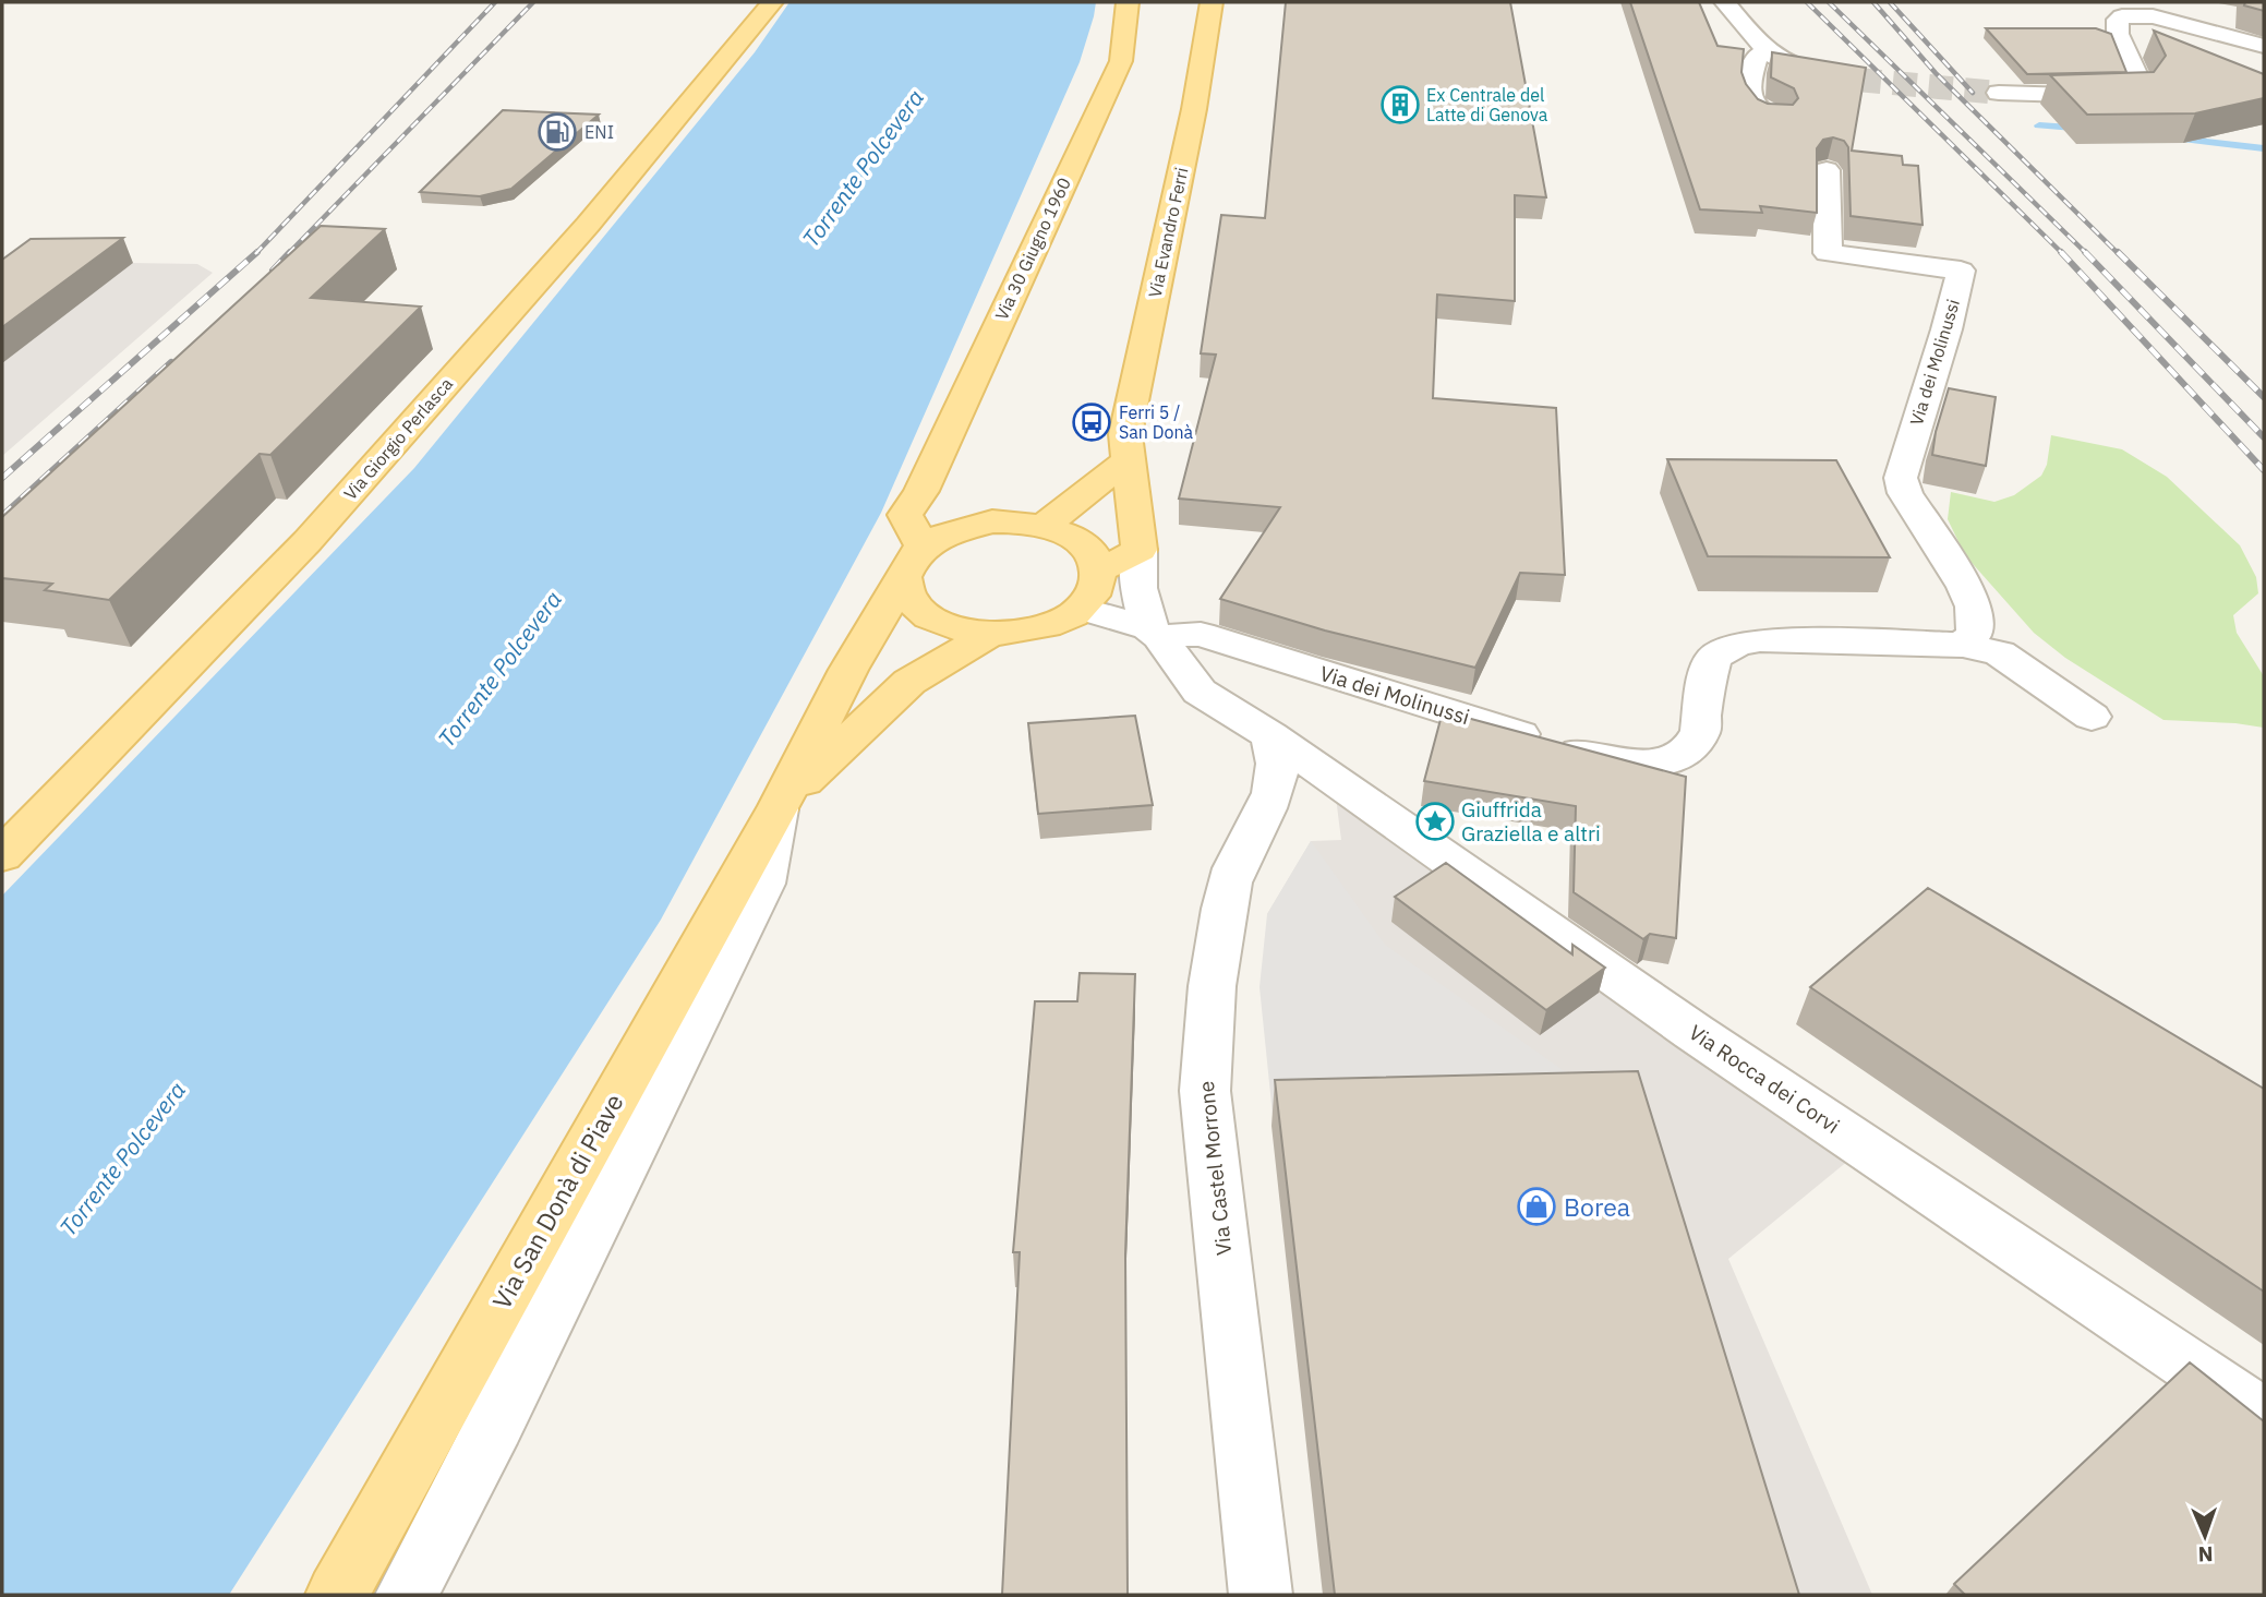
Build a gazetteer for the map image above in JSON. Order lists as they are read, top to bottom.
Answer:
{
  "streets": {
    "main road": [
      "Via Evandro Ferri",
      "Via 30 Giugno 1960",
      "Via Giorgio Perlasca",
      "Via San Donà di Piave"
    ],
    "street": ["Via dei Molinussi", "Via Rocca dei Corvi", "Via Castel Morrone"]
  },
  "crossings": [
    ["Via Rocca dei Corvi", "Via Castel Morrone"]
  ],
  "water": ["Torrente Polcevera"],
  "places": {
    "building": ["Ex Centrale del Latte di Genova"],
    "fuel station": ["ENI"],
    "bus stop": ["Ferri 5 / San Donà"],
    "place": ["Giuffrida Graziella e altri"],
    "shop": ["Borea"]
  },
  "north": "bottom"
}
